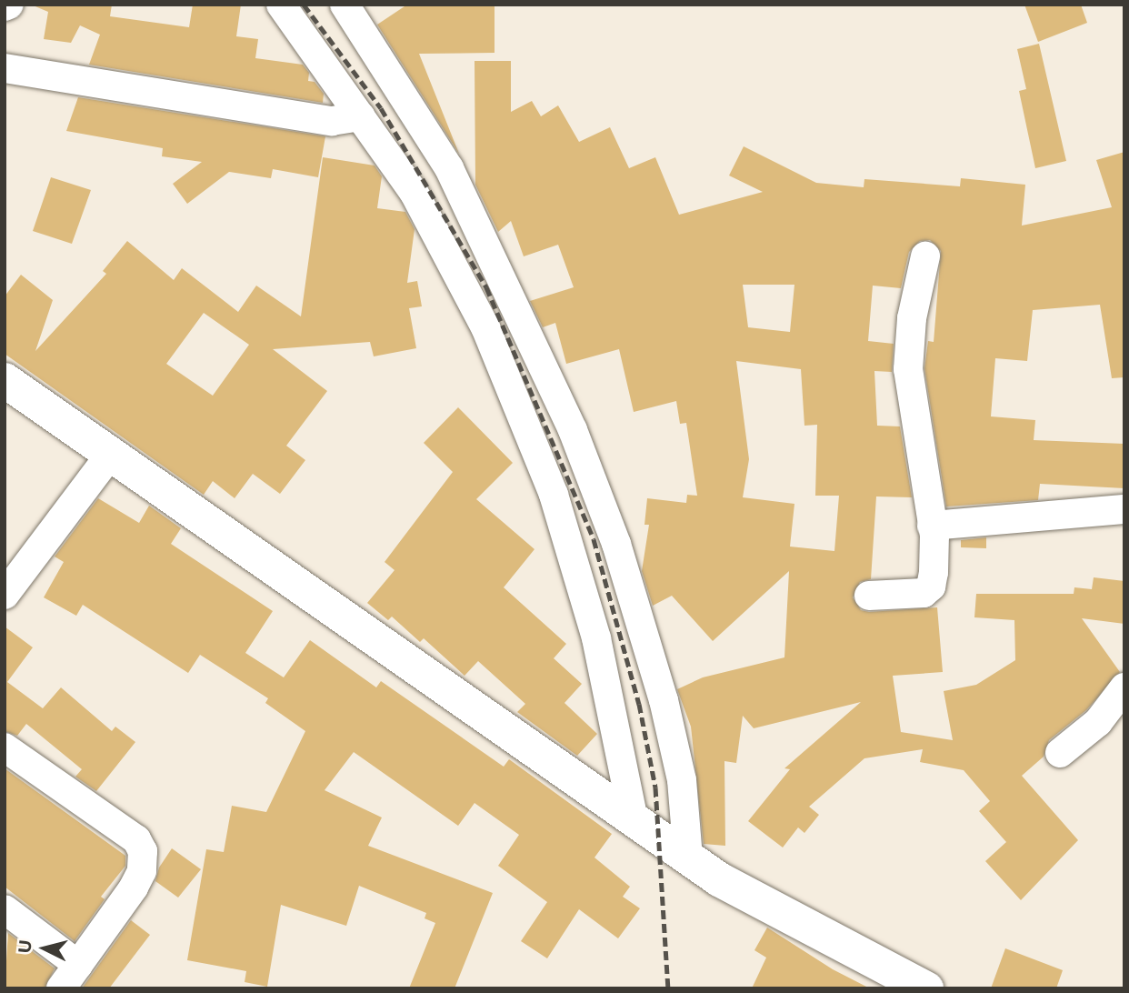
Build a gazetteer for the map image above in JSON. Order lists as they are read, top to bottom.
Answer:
{
  "north": "left"
}
